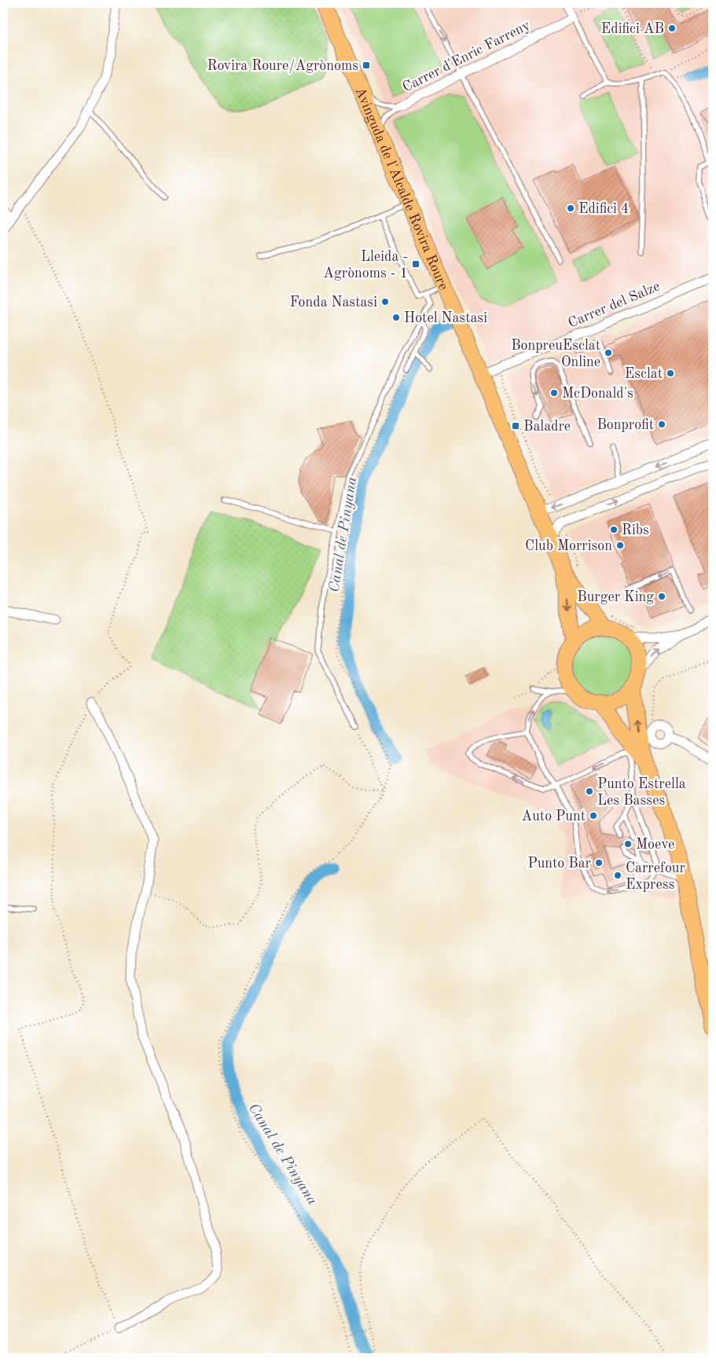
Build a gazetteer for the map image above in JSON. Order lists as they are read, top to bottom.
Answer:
{
  "streets": {
    "main road": ["Avinguda de l'Alcalde Rovira Roure"],
    "street": ["Carrer d'Enric Farreny", "Carrer del Salze"]
  },
  "crossings": [
    ["Avinguda de l'Alcalde Rovira Roure", "Carrer del Salze"]
  ],
  "water": ["Canal de Pinyana"],
  "places": {
    "other": [
      "Edifici AB",
      "Edifici 4",
      "Fonda Nastasi",
      "Hotel Nastasi",
      "BonpreuEsclat Online",
      "Esclat",
      "McDonald's",
      "Bonprofit",
      "Ribs",
      "Club Morrison",
      "Burger King",
      "Punto Estrella Les Basses",
      "Auto Punt",
      "Moeve",
      "Punto Bar",
      "Carrefour Express"
    ],
    "transit": ["Rovira Roure/Agrònoms", "Lleida - Agrònoms - 1", "Baladre"]
  }
}
